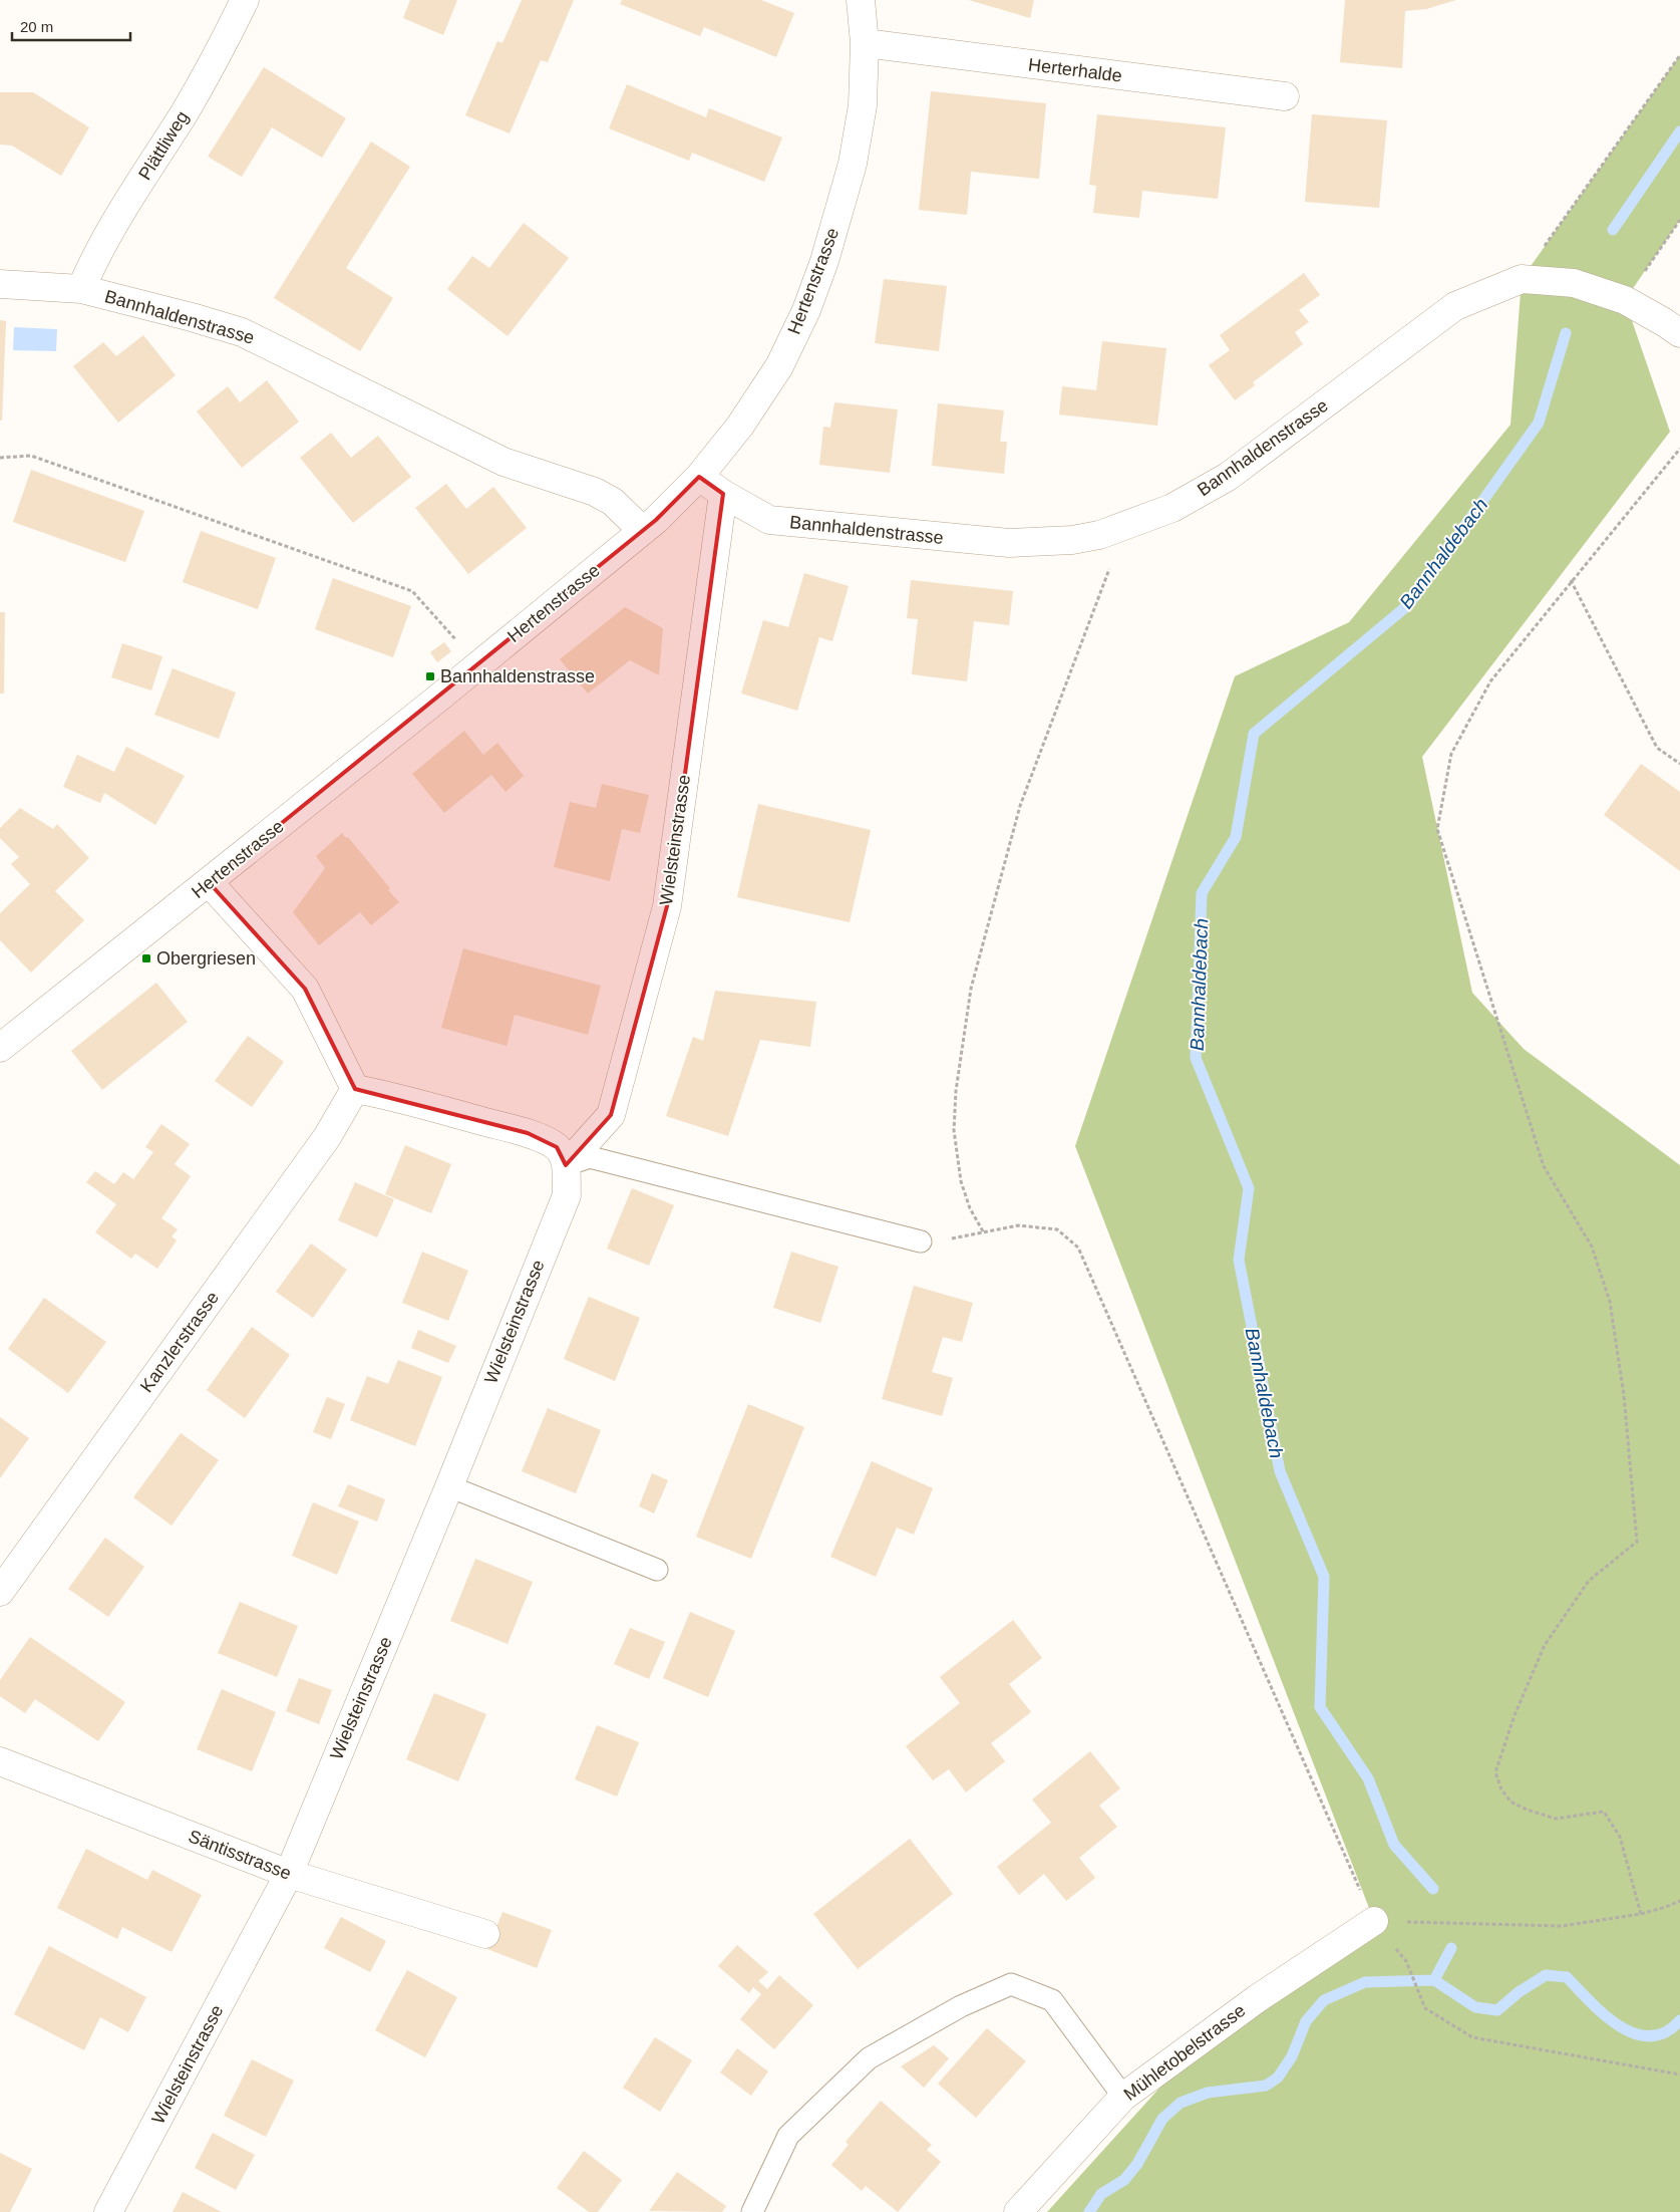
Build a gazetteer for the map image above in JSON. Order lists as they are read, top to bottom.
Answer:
{
  "streets": {
    "street": [
      "Herterhalde",
      "Plättliweg",
      "Hertenstrasse",
      "Bannhaldenstrasse",
      "Wielsteinstrasse",
      "Kanzlerstrasse",
      "Säntisstrasse",
      "Mühletobelstrasse"
    ]
  },
  "crossings": [
    ["Herterhalde", "Hertenstrasse"],
    ["Plättliweg", "Bannhaldenstrasse"],
    ["Hertenstrasse", "Bannhaldenstrasse"],
    ["Bannhaldenstrasse", "Wielsteinstrasse"],
    ["Wielsteinstrasse", "Säntisstrasse"]
  ],
  "water": ["Bannhaldebach"],
  "places": {
    "transit": ["Bannhaldenstrasse", "Obergriesen"]
  },
  "scale_bar": "20 m"
}
